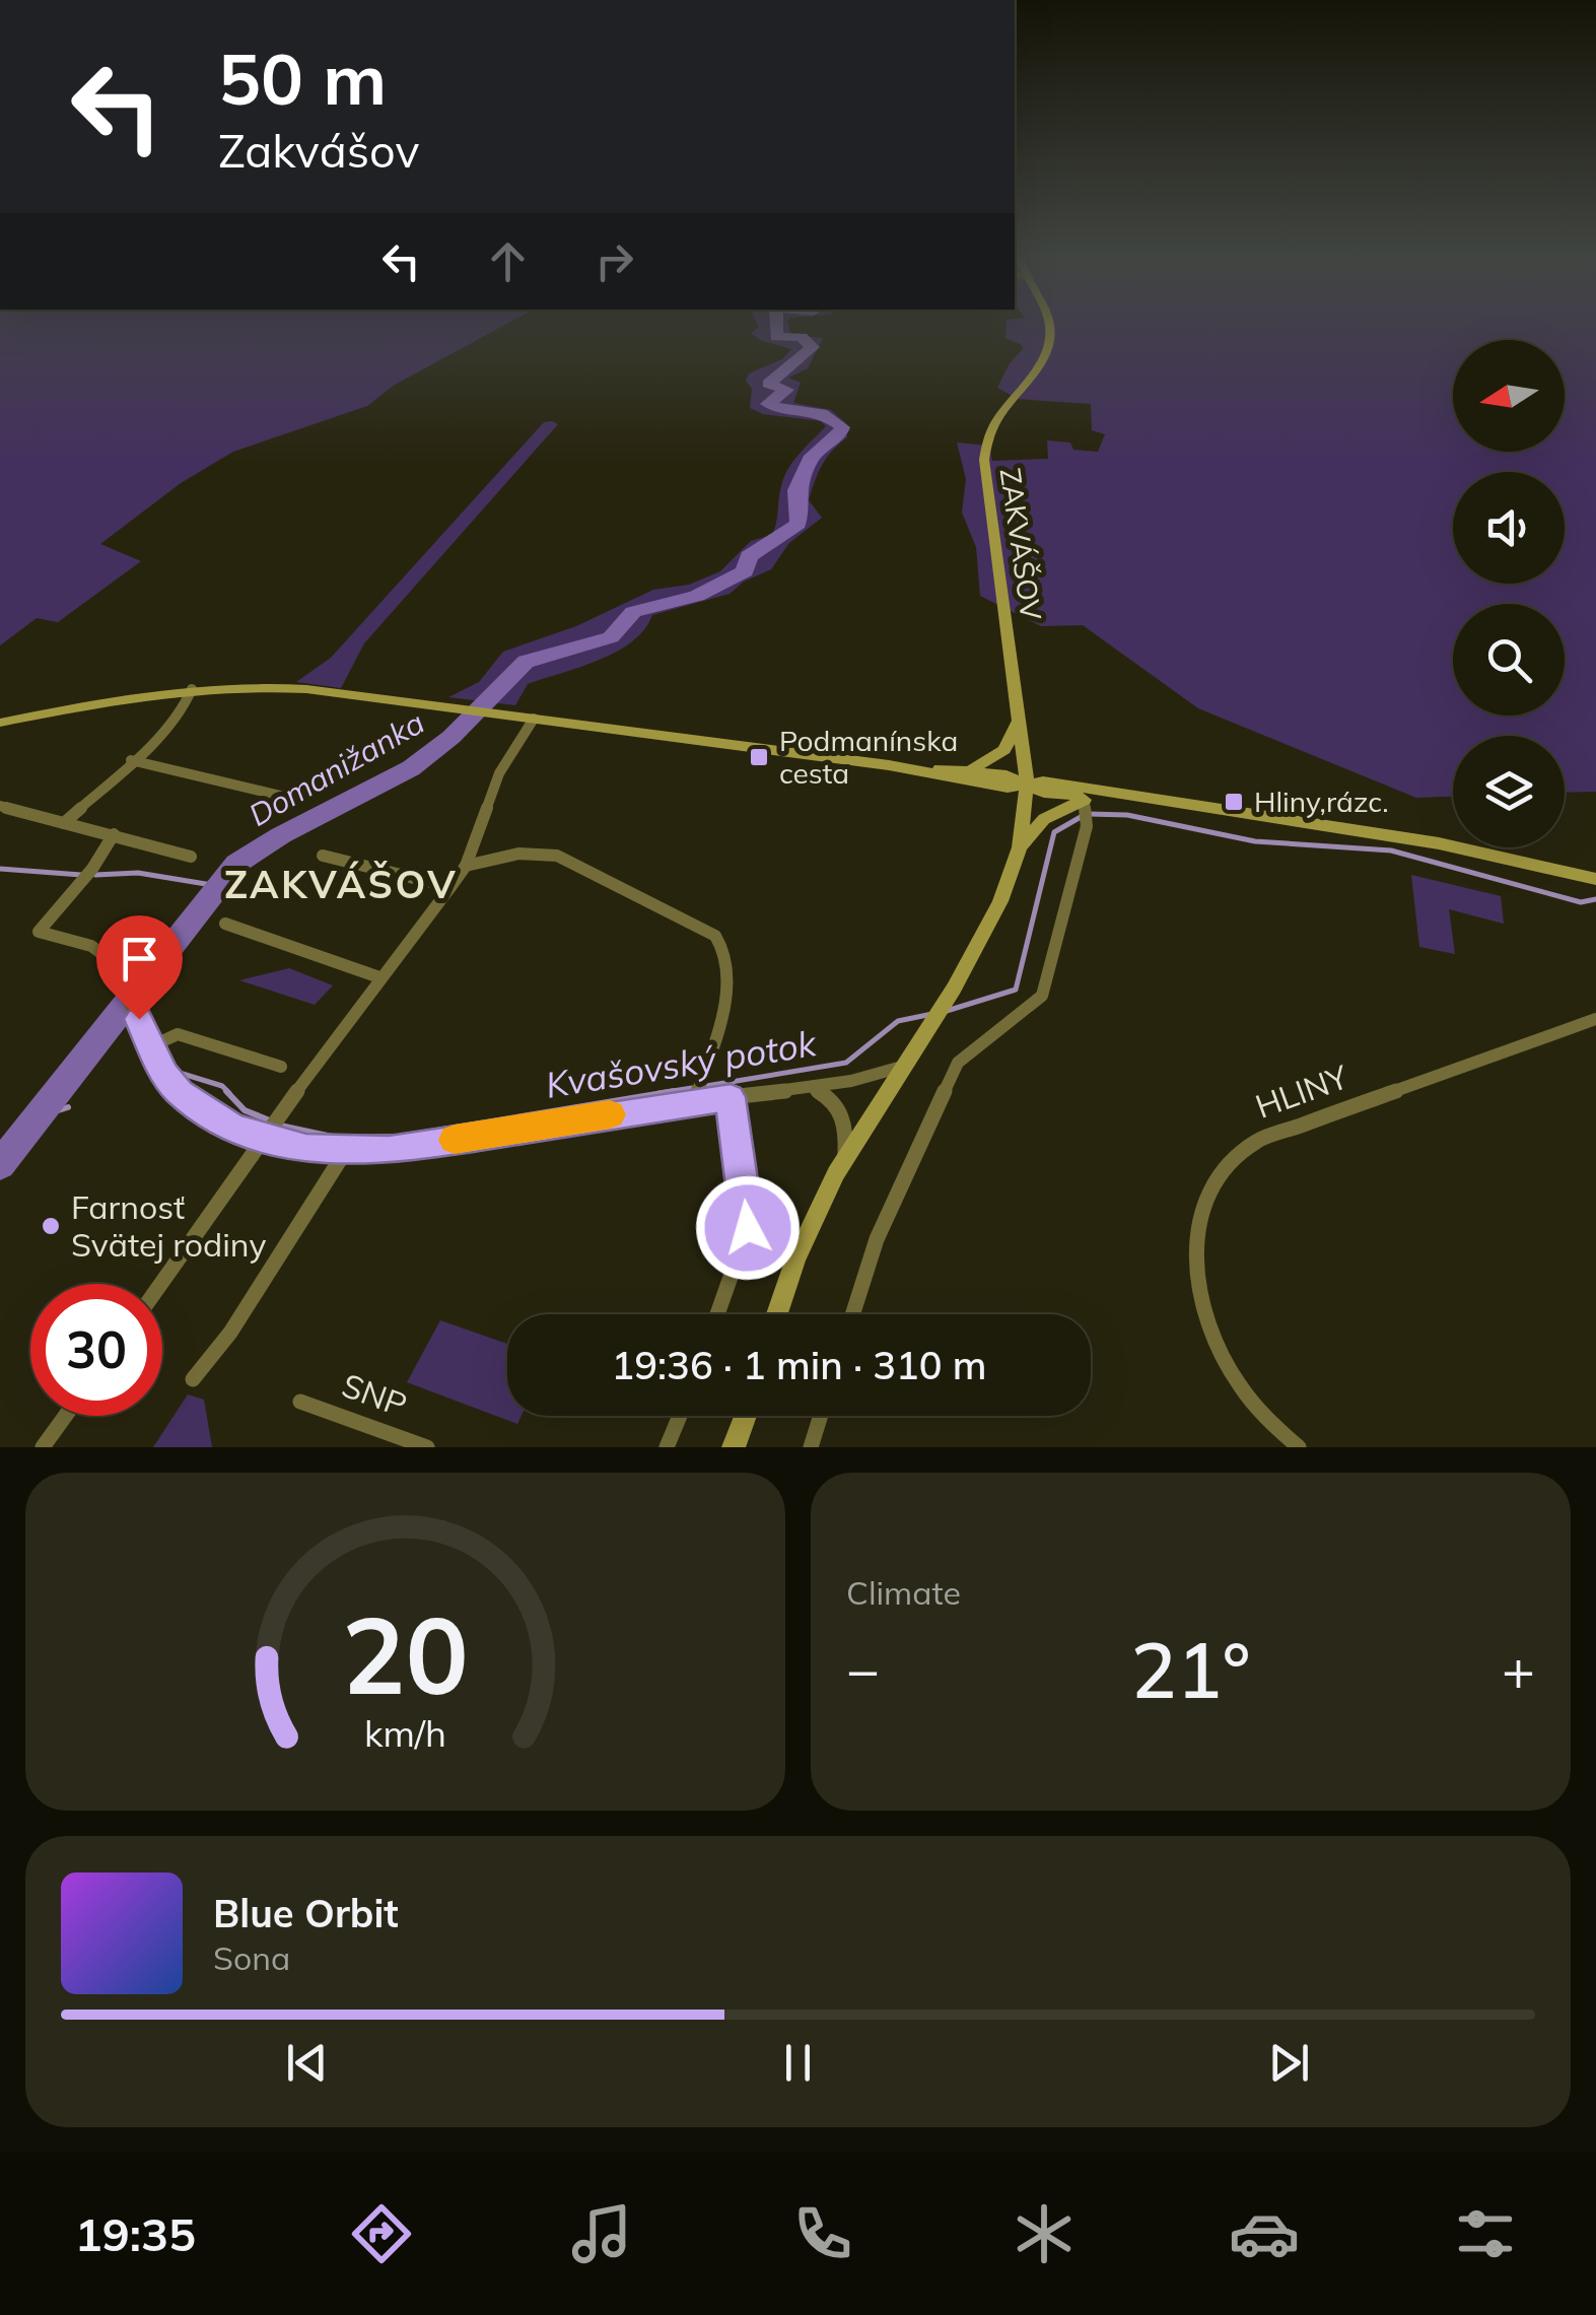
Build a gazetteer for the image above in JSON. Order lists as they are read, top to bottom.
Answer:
{
  "streets": {
    "main road": ["ZAKVÁŠOV"],
    "street": ["HLINY", "SNP"]
  },
  "districts": ["ZAKVÁŠOV"],
  "water": ["Domanižanka", "Kvašovský potok"],
  "places": {
    "transit": ["Podmanínska cesta", "Hliny,rázc."],
    "other": ["Farnosť Svätej rodiny"]
  },
  "north": "left",
  "page": {
    "turn": ["50 m", "Zakvášov"],
    "limit": "30",
    "trip": "19:36 · 1 min · 310 m",
    "tile": "Climate",
    "heat": ["−", "21°", "+"],
    "song": ["Blue Orbit", "Sona"],
    "tabs": "19:35",
    "gauge": ["20", "km/h"]
  }
}
